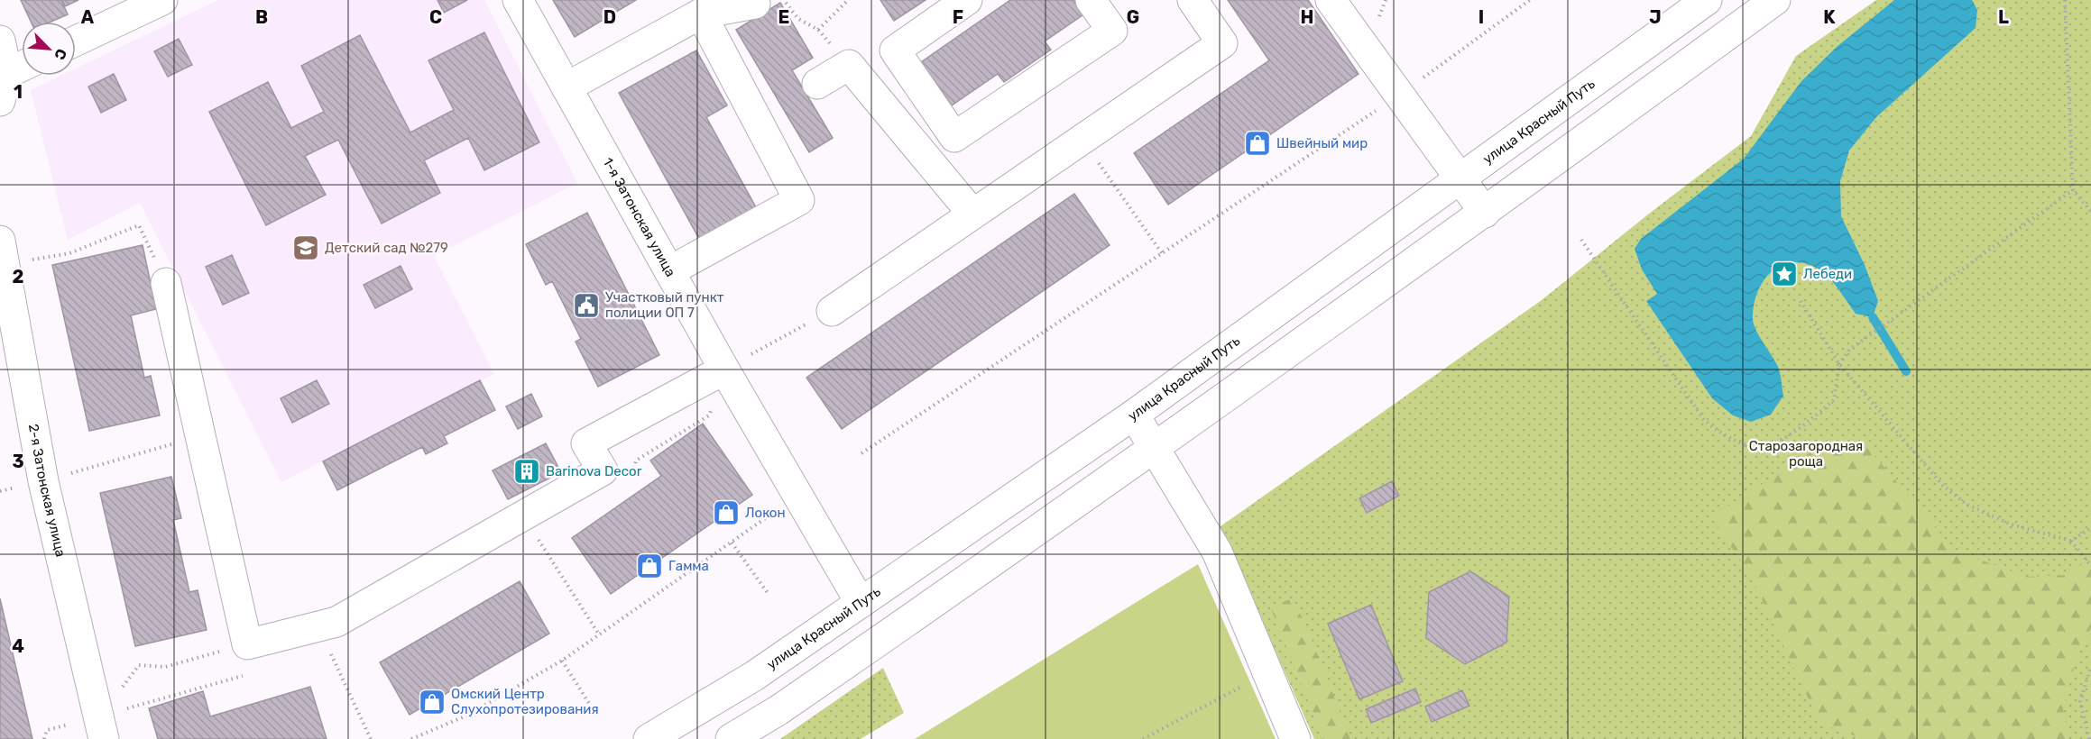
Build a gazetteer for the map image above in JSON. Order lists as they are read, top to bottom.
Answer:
{
  "streets": {
    "main road": ["улица Красный Путь", "1-я Затонская улица", "2-я Затонская улица"]
  },
  "crossings": [
    ["улица Красный Путь", "1-я Затонская улица"]
  ],
  "parks": ["Старозагородная роща"],
  "places": {
    "shop": [
      "Швейный мир",
      "Локон",
      "Гамма",
      "Омский Центр Слухопротезирования"
    ],
    "school or university": ["Детский сад №279"],
    "place": ["Лебеди"],
    "public building": ["Участковый пункт полиции ОП 7"],
    "building": ["Barinova Decor"]
  },
  "north": "bottom right",
  "grid": {
    "columns": [
      "A",
      "B",
      "C",
      "D",
      "E",
      "F",
      "G",
      "H",
      "I",
      "J",
      "K",
      "L"
    ],
    "rows": [
      "1",
      "2",
      "3",
      "4"
    ]
  }
}
